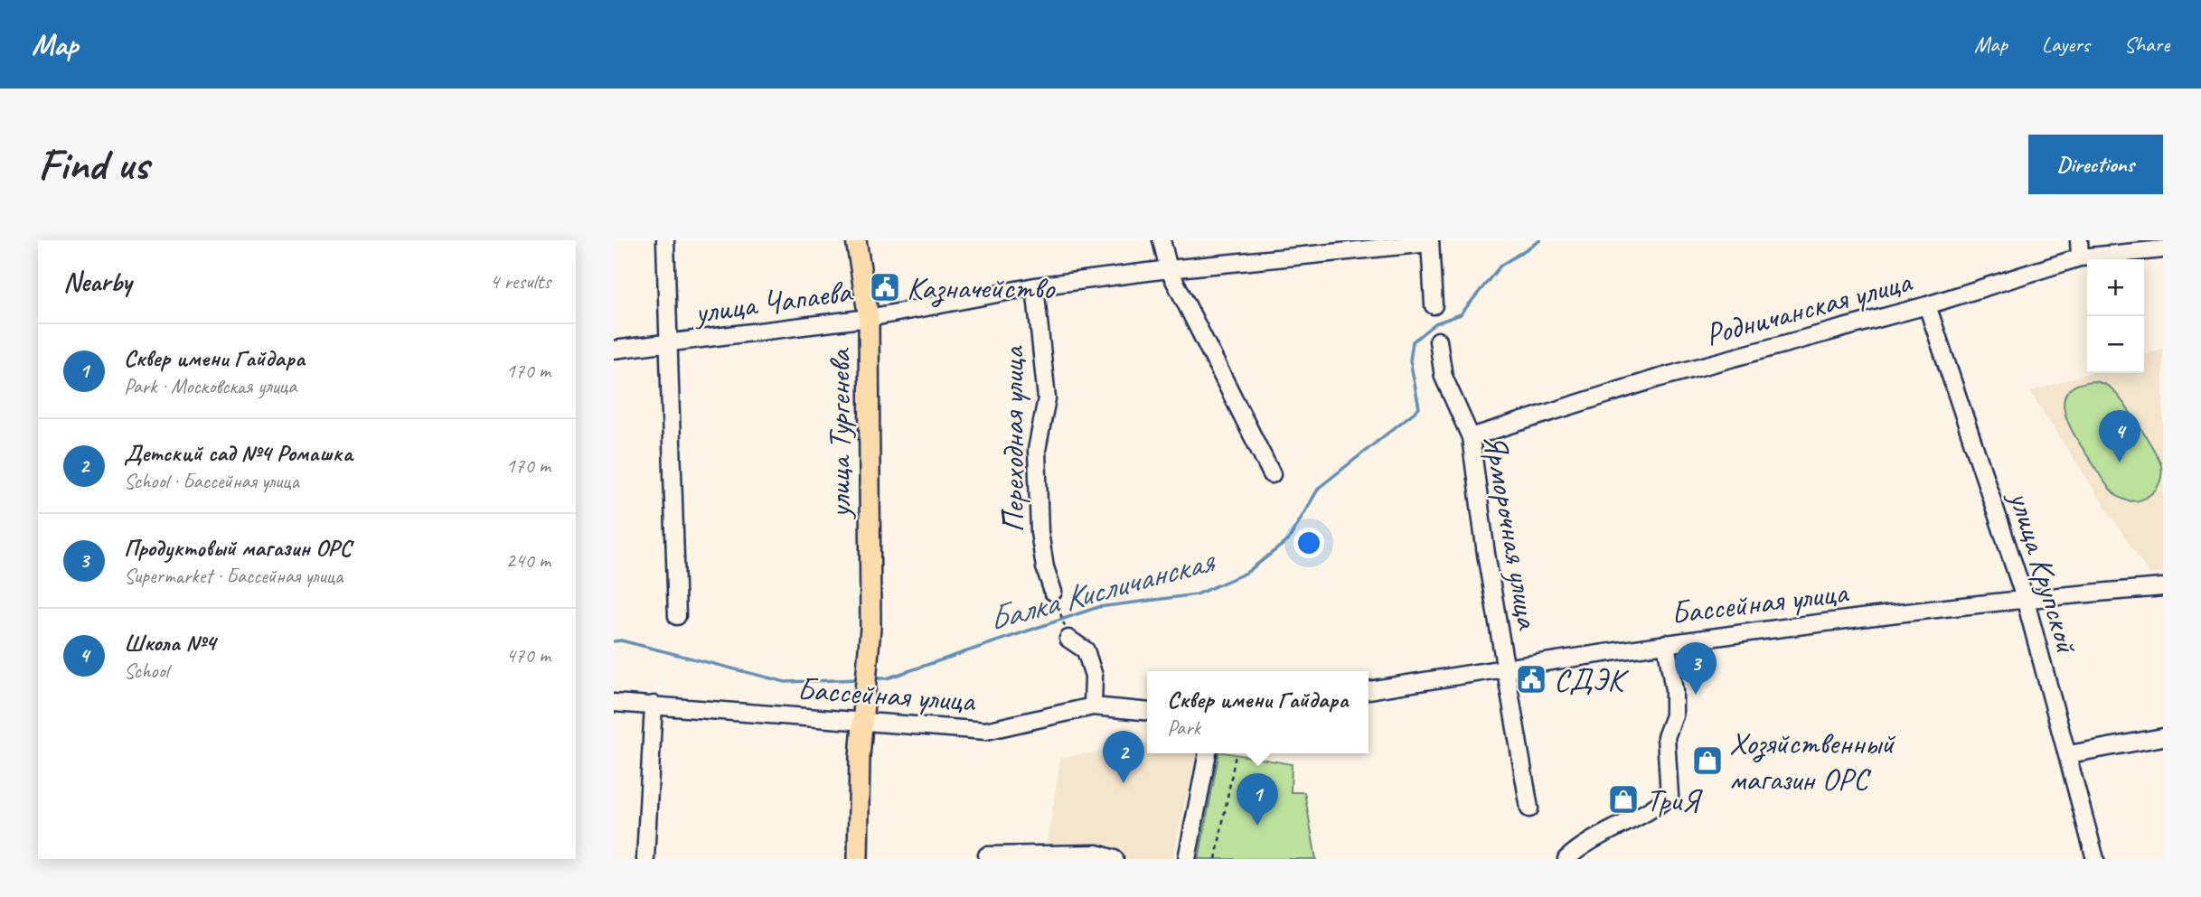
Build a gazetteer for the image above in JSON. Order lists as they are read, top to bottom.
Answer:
{
  "streets": {
    "main road": ["улица Тургенева"],
    "street": [
      "улица Чапаева",
      "Родничанская улица",
      "Переходная улица",
      "Ярморочная улица",
      "улица Крупской",
      "Бассейная улица"
    ]
  },
  "crossings": [
    ["улица Чапаева", "улица Тургенева"],
    ["улица Чапаева", "Переходная улица"],
    ["Родничанская улица", "Ярморочная улица"],
    ["Родничанская улица", "улица Крупской"],
    ["улица Тургенева", "Бассейная улица"],
    ["Ярморочная улица", "Бассейная улица"],
    ["улица Крупской", "Бассейная улица"]
  ],
  "water": ["Балка Кисличанская"],
  "places": {
    "public building": ["Казначейство", "СДЭК"],
    "shop": ["Хозяйственный магазин ОРС", "ТриЯ"]
  },
  "page": {
    "header": "Map",
    "nav": ["Map", "Layers", "Share"],
    "buttons": "Directions",
    "title": "Find us",
    "heading": ["Nearby", "4 results"],
    "map_buttons": ["+", "−"],
    "list": [
      {
        "mark": "1",
        "name": "Сквер имени Гайдара",
        "note": "Park · Московская улица",
        "value": "170 m"
      },
      {
        "mark": "2",
        "name": "Детский сад №4 Ромашка",
        "note": "School · Бассейная улица",
        "value": "170 m"
      },
      {
        "mark": "3",
        "name": "Продуктовый магазин ОРС",
        "note": "Supermarket · Бассейная улица",
        "value": "240 m"
      },
      {
        "mark": "4",
        "name": "Школа №4",
        "note": "School",
        "value": "470 m"
      }
    ],
    "pins": [
      "4",
      "3",
      "2",
      "1"
    ],
    "popup": ["Сквер имени Гайдара", "Park"]
  }
}
